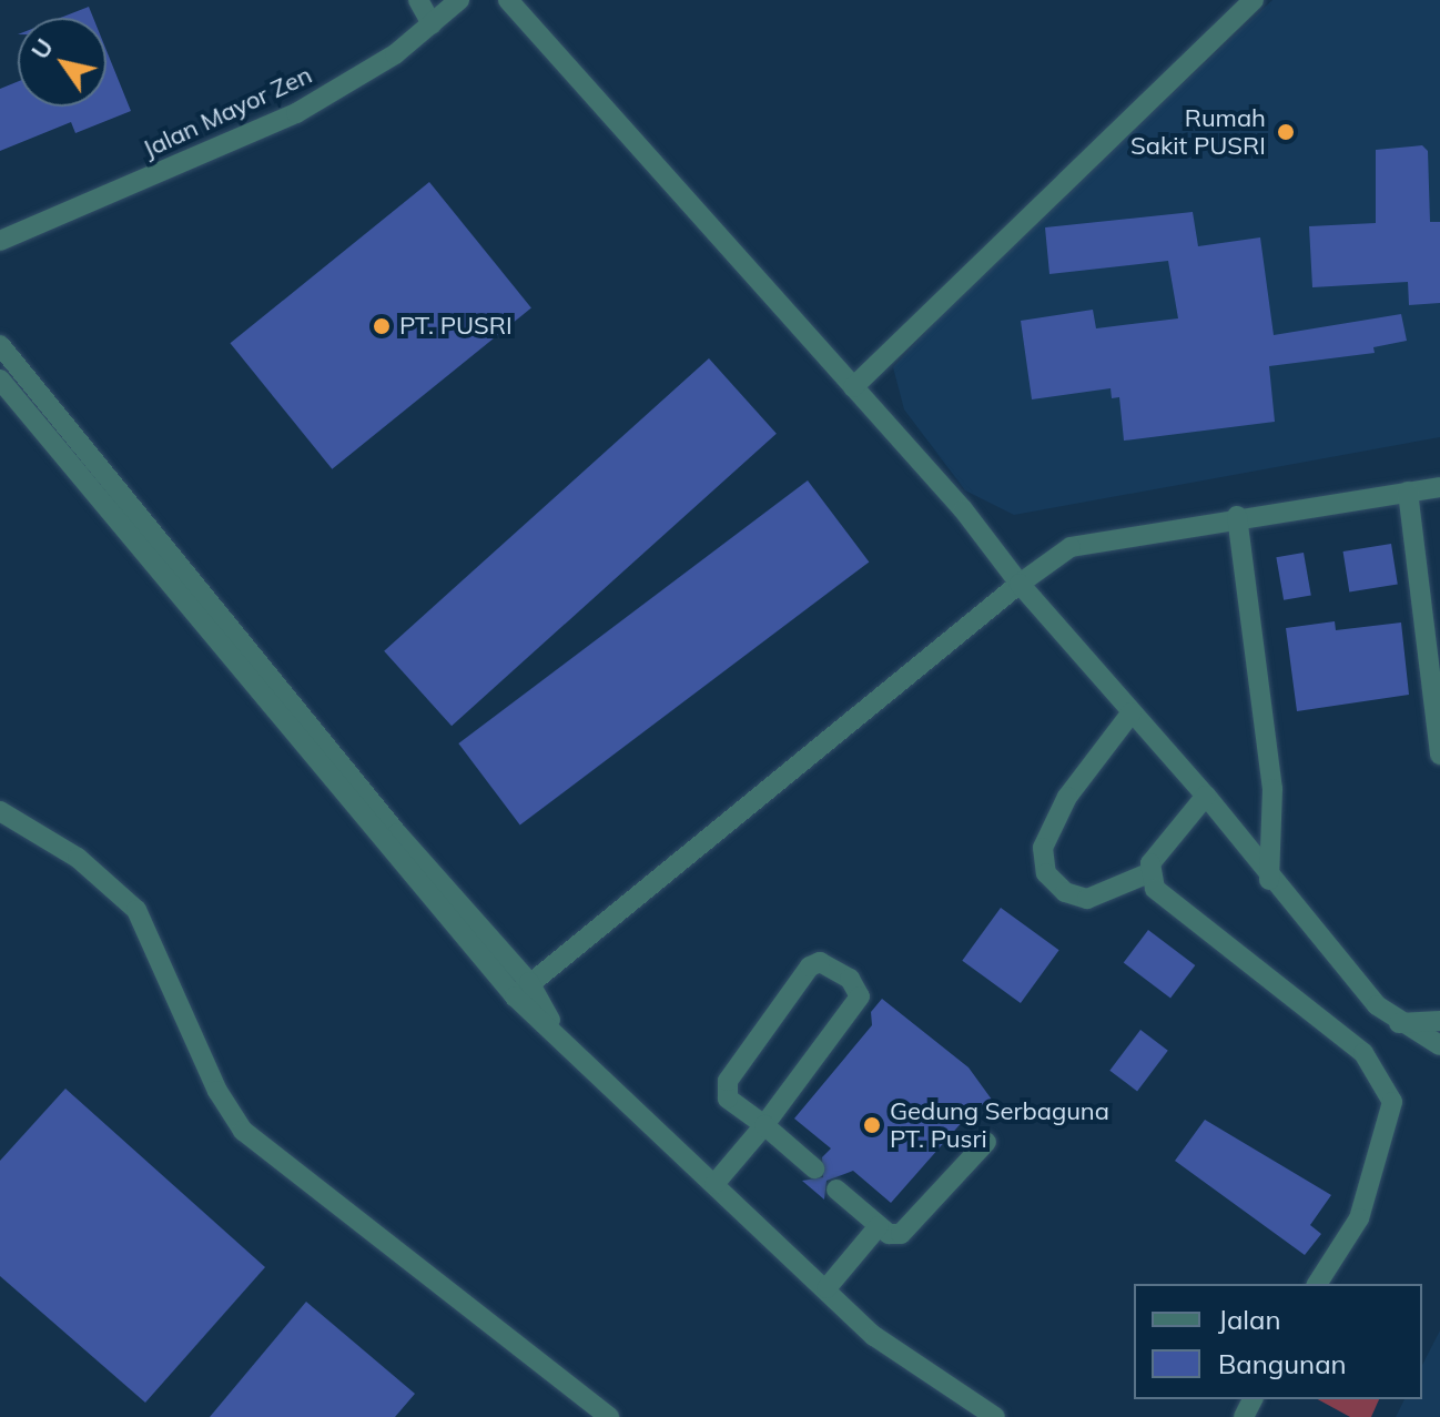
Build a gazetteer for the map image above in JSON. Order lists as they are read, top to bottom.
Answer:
{
  "streets": {
    "street": ["Jalan Mayor Zen"]
  },
  "places": ["Rumah Sakit PUSRI", "PT. PUSRI", "Gedung Serbaguna PT. Pusri"],
  "legend": ["Jalan", "Bangunan"],
  "north": "top left"
}
